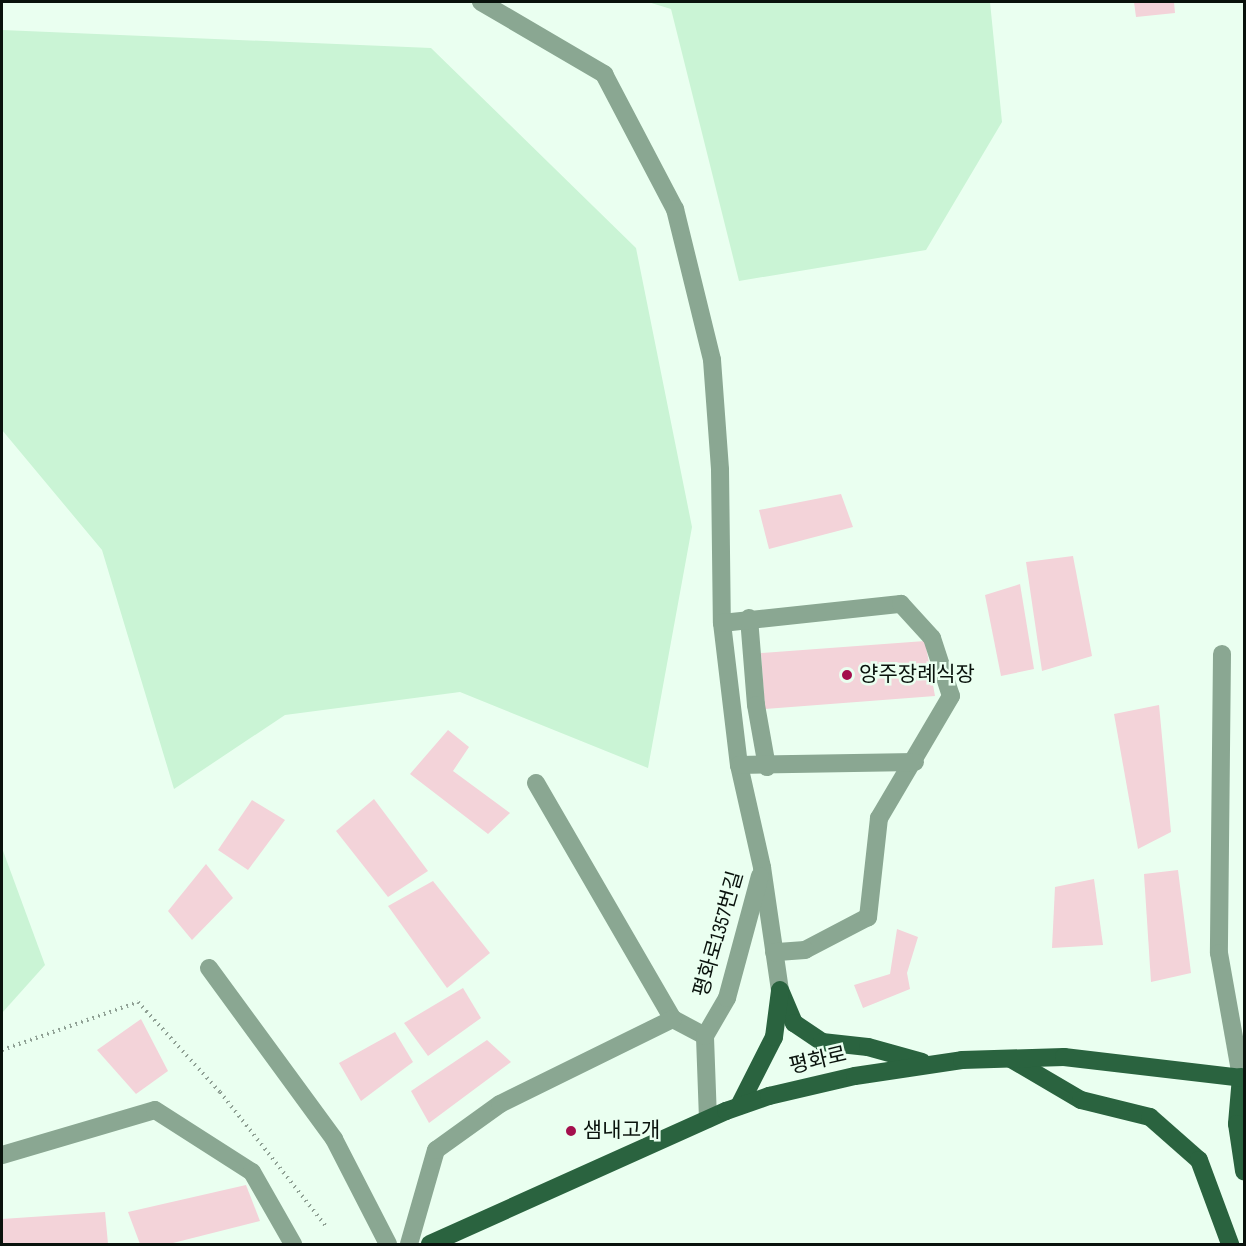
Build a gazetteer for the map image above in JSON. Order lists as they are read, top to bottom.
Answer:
{
  "streets": {
    "main road": ["평화로"],
    "street": ["평화로1357번길"]
  },
  "places": ["양주장례식장", "샘내고개"]
}
